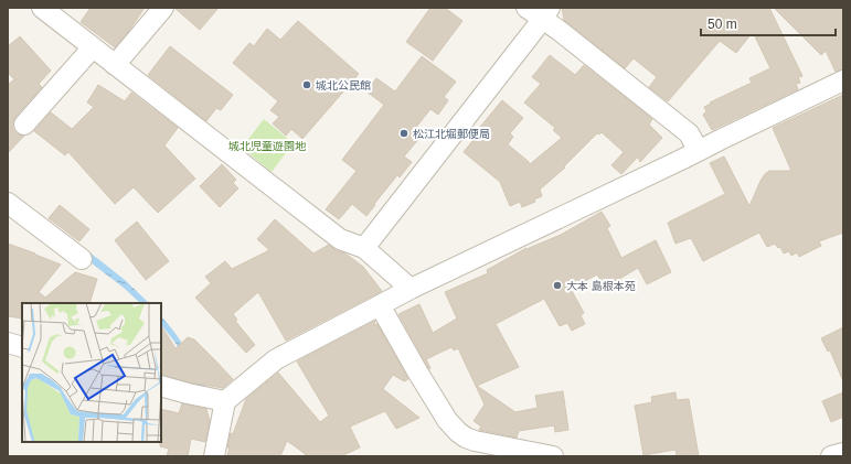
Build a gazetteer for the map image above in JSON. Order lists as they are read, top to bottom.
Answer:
{
  "parks": ["城北児童遊園地"],
  "places": ["城北公民館", "松江北堀郵便局", "大本 島根本苑"],
  "scale_bar": "50 m"
}
